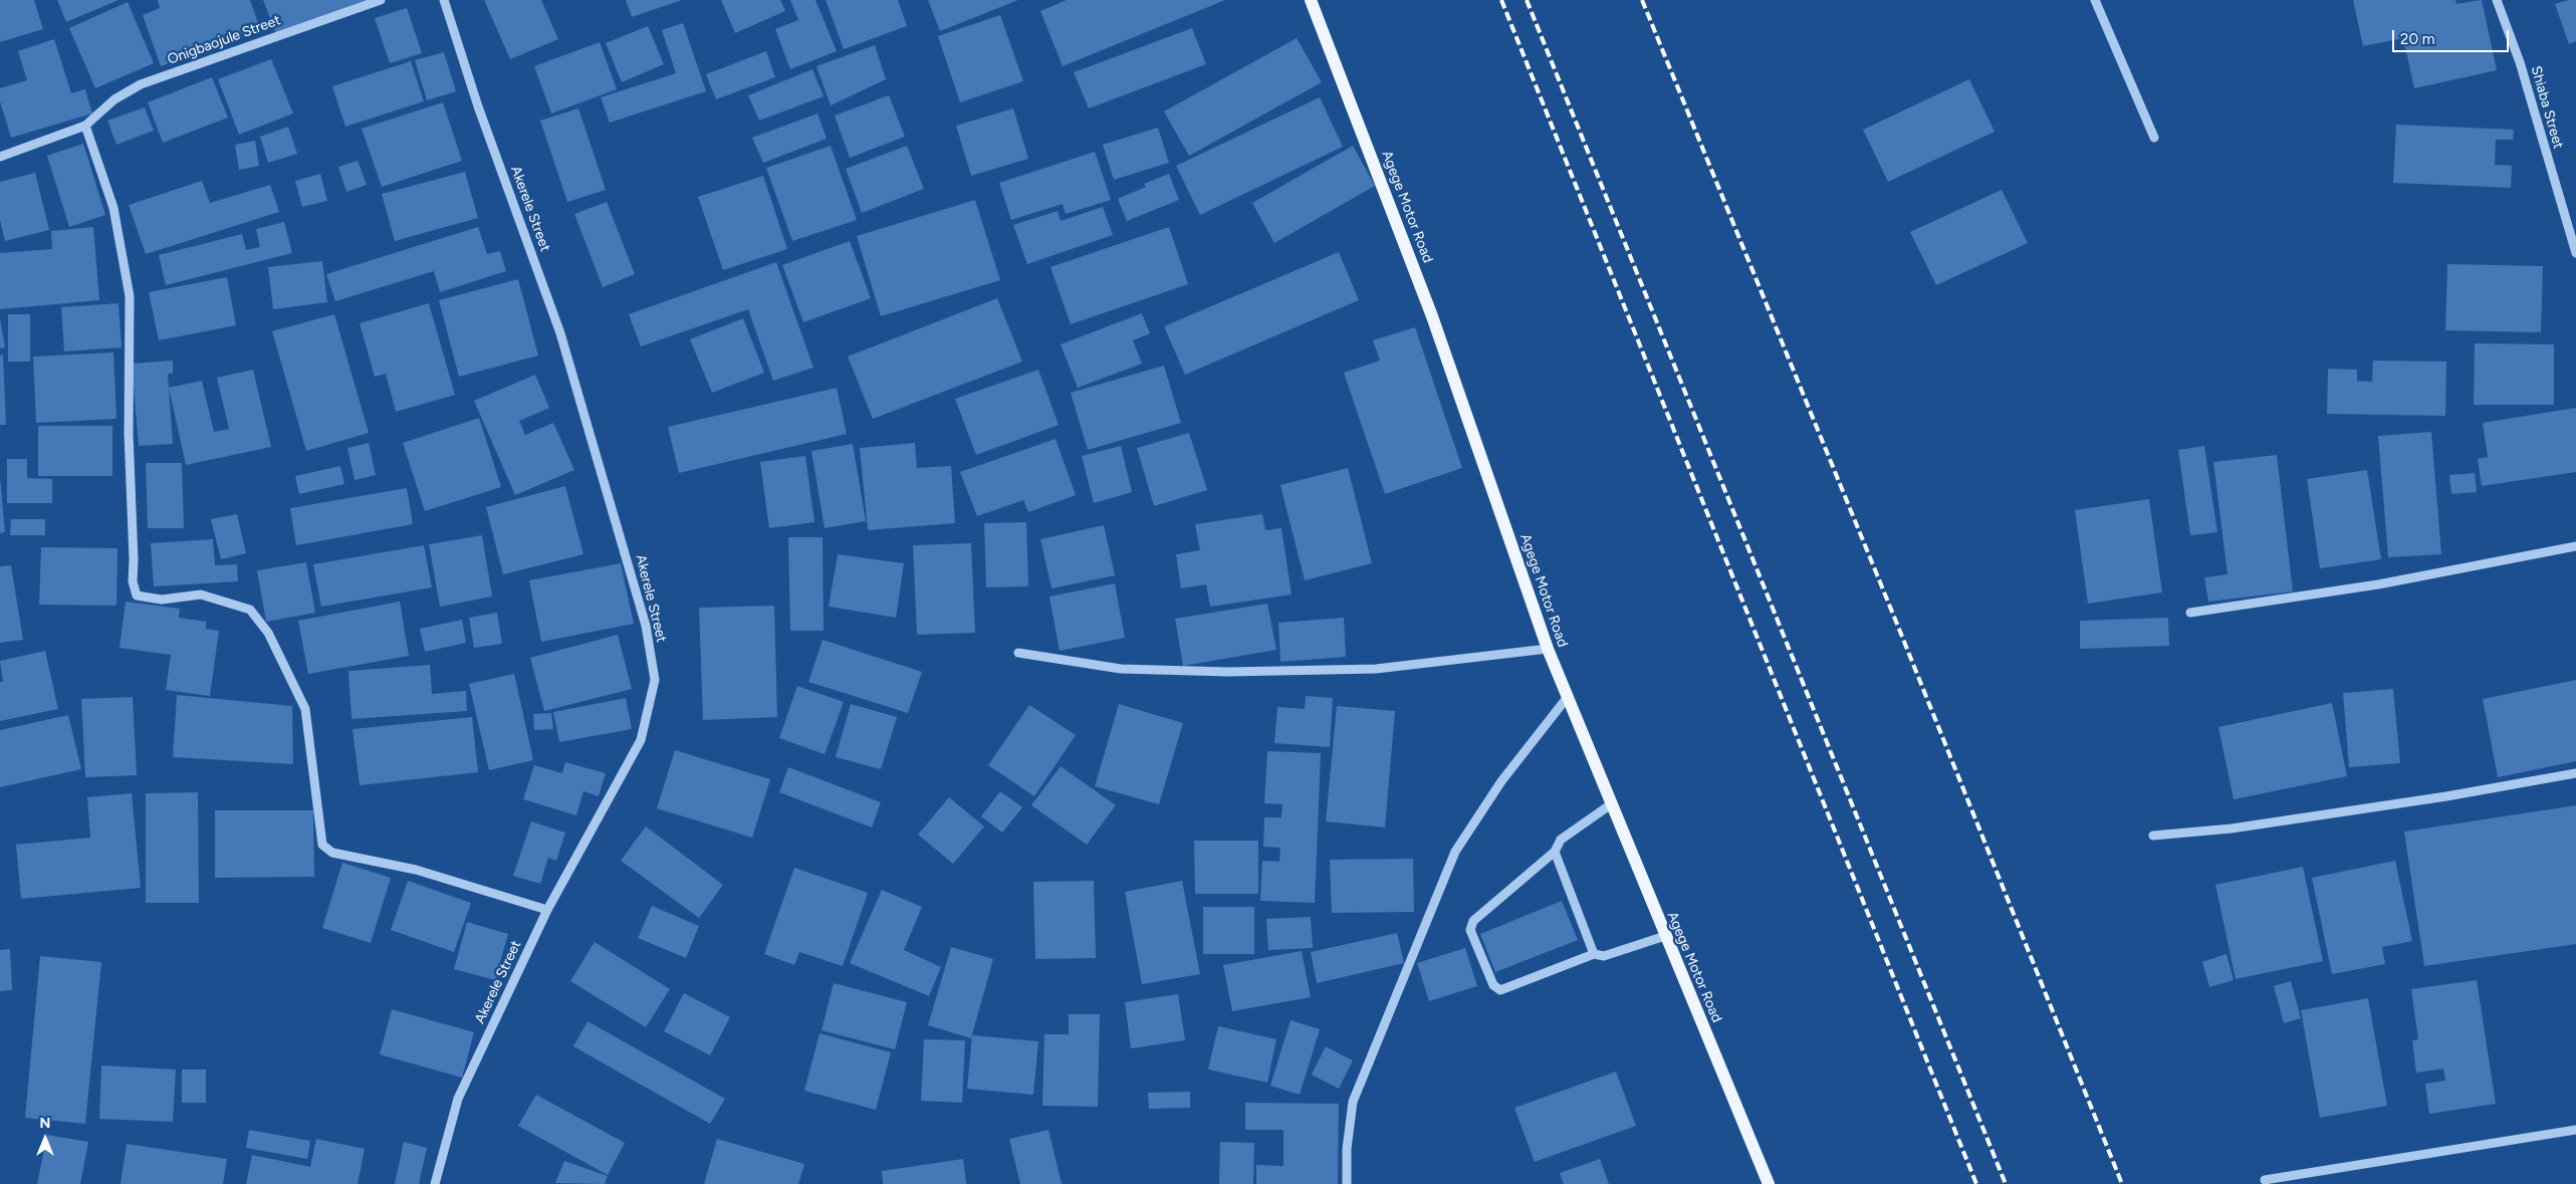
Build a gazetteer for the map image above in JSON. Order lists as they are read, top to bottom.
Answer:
{
  "streets": {
    "main road": ["Agege Motor Road"],
    "street": ["Onigbaojule Street", "Shiaba Street", "Akerele Street"]
  },
  "scale_bar": "20 m",
  "north": "top"
}
